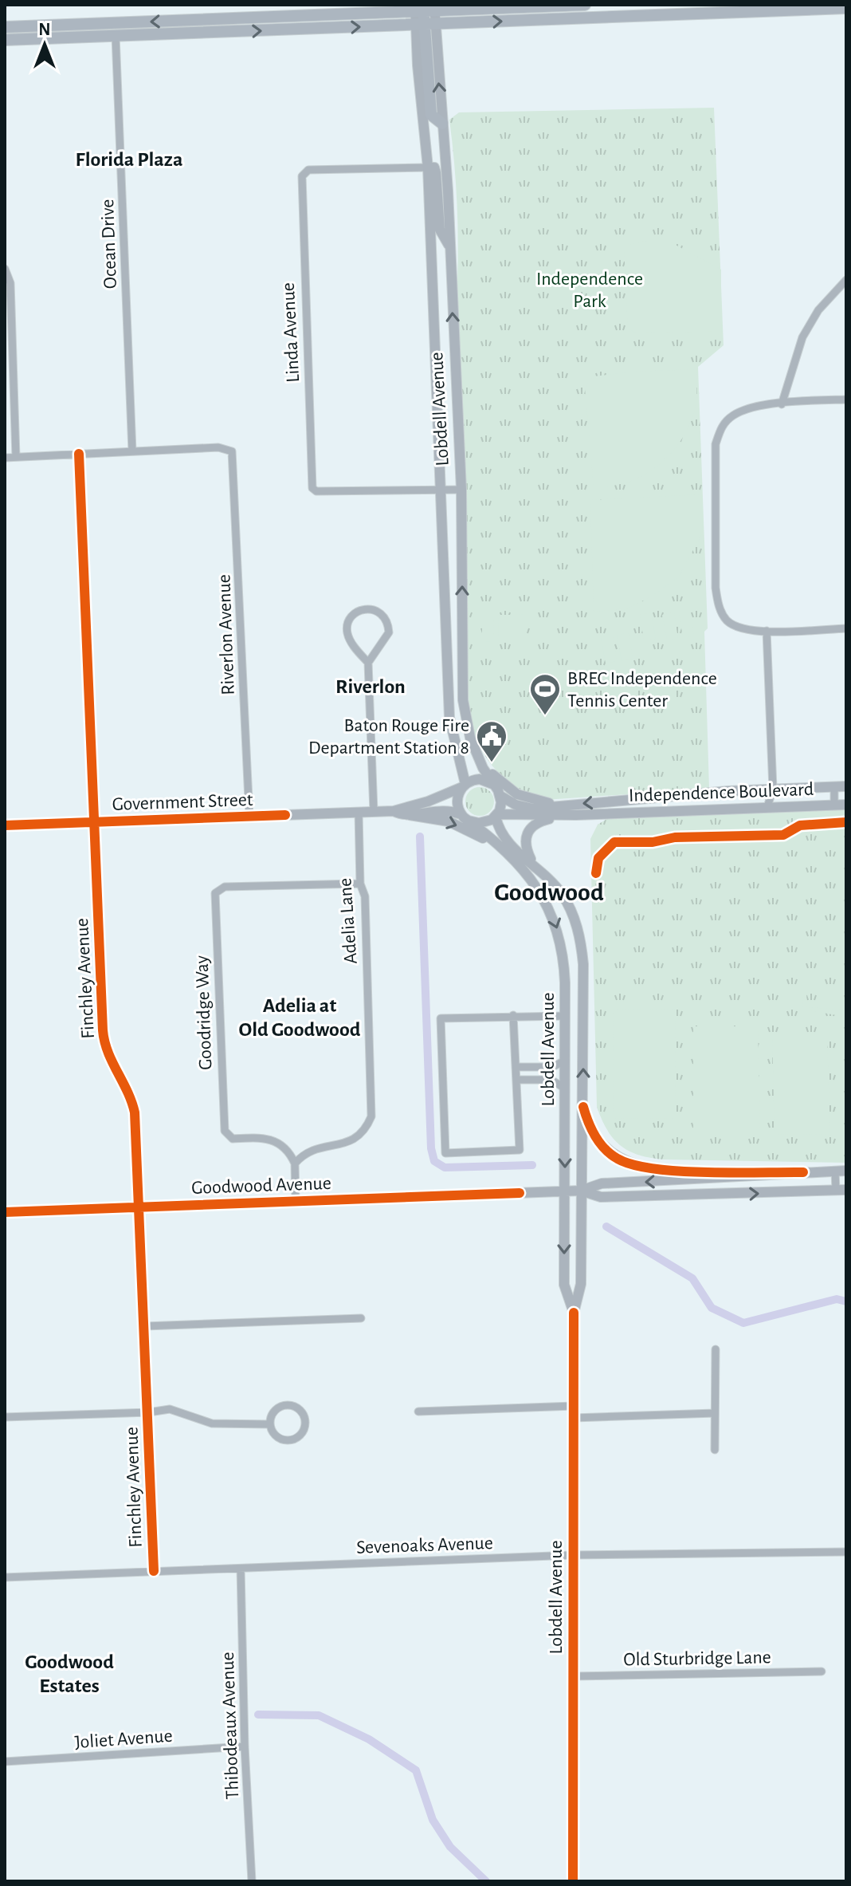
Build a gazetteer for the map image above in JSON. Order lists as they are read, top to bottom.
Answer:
{
  "streets": {
    "main road": [
      "Lobdell Avenue",
      "Independence Boulevard",
      "Government Street",
      "Goodwood Avenue"
    ],
    "street": [
      "Ocean Drive",
      "Linda Avenue",
      "Riverlon Avenue",
      "Adelia Lane",
      "Finchley Avenue",
      "Goodridge Way",
      "Sevenoaks Avenue",
      "Old Sturbridge Lane",
      "Thibodeaux Avenue",
      "Joliet Avenue"
    ]
  },
  "crossings": [
    ["Ocean Drive", "Riverlon Avenue"],
    ["Linda Avenue", "Lobdell Avenue"],
    ["Lobdell Avenue", "Government Street"],
    ["Lobdell Avenue", "Goodwood Avenue"],
    ["Lobdell Avenue", "Sevenoaks Avenue"],
    ["Lobdell Avenue", "Old Sturbridge Lane"],
    ["Riverlon Avenue", "Government Street"],
    ["Government Street", "Adelia Lane"],
    ["Government Street", "Finchley Avenue"],
    ["Adelia Lane", "Goodridge Way"],
    ["Finchley Avenue", "Goodwood Avenue"],
    ["Finchley Avenue", "Sevenoaks Avenue"],
    ["Sevenoaks Avenue", "Thibodeaux Avenue"],
    ["Thibodeaux Avenue", "Joliet Avenue"]
  ],
  "districts": [
    "Florida Plaza",
    "Riverlon",
    "Goodwood",
    "Adelia at Old Goodwood",
    "Goodwood Estates"
  ],
  "parks": ["Independence Park"],
  "places": {
    "sports": ["BREC Independence Tennis Center"],
    "public building": ["Baton Rouge Fire Department Station 8"]
  },
  "north": "top"
}
